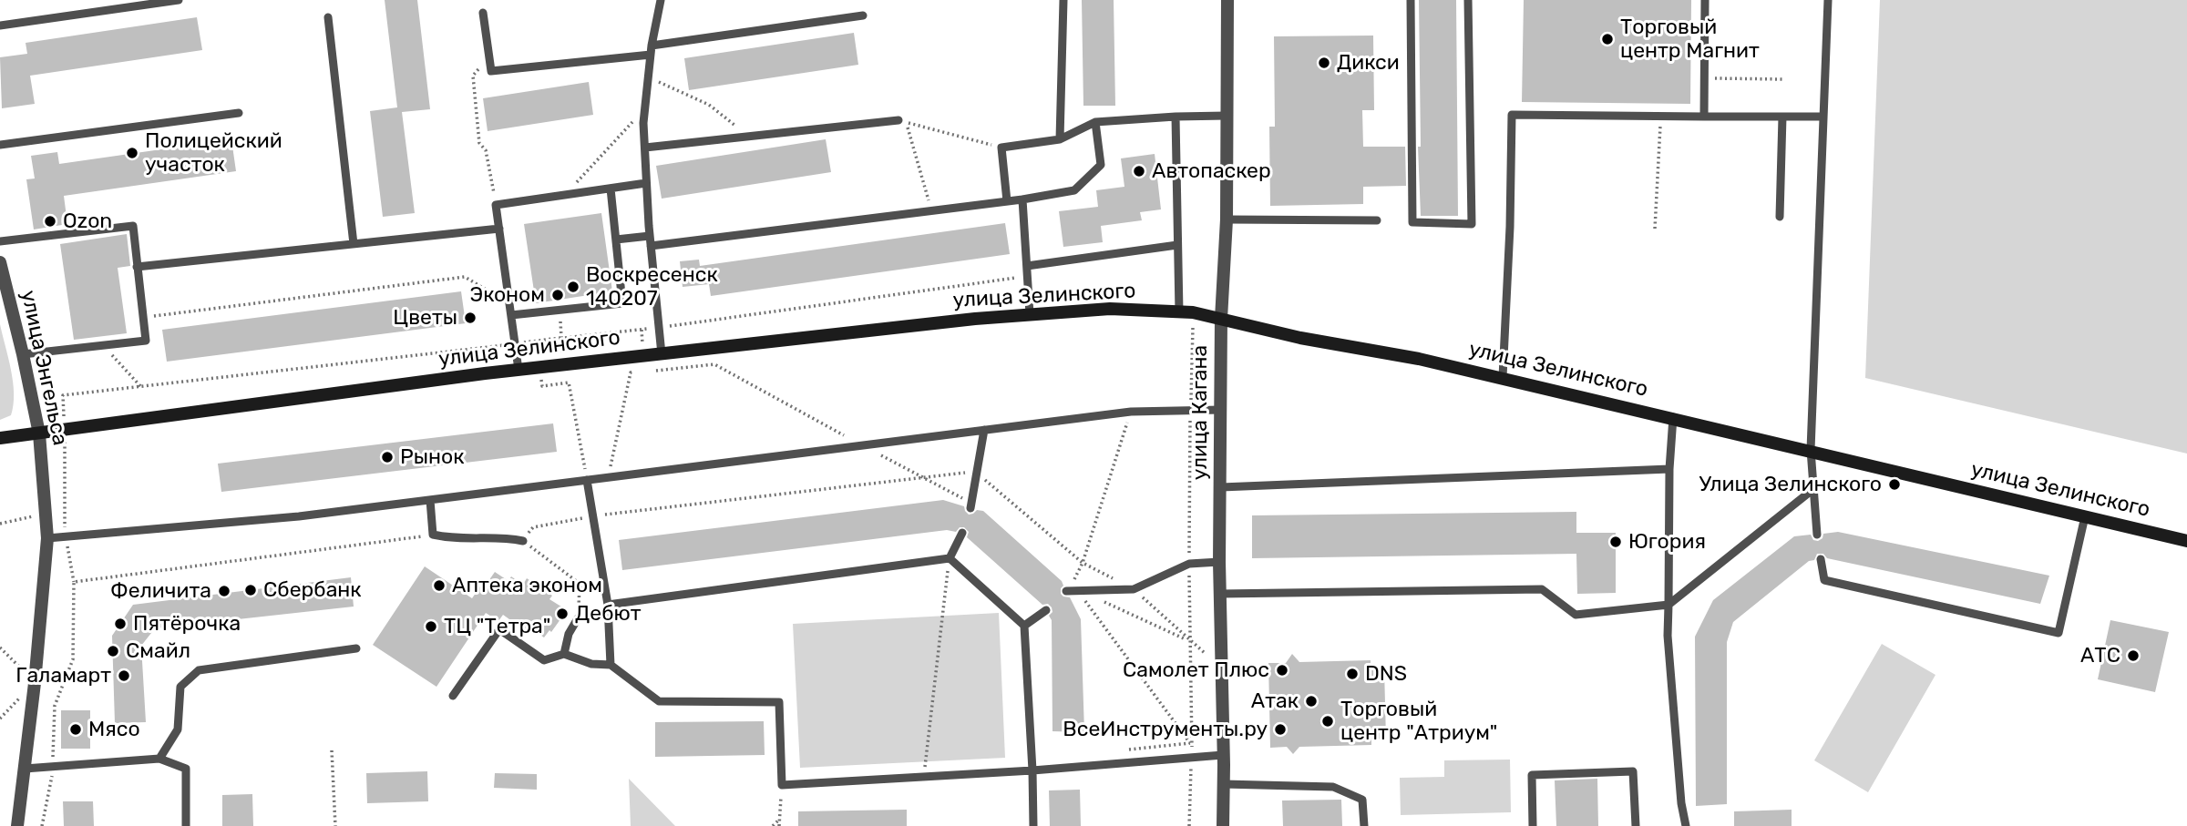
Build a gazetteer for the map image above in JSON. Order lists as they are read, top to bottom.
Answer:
{
  "streets": {
    "street": ["улица Зелинского", "улица Энгельса", "улица Кагана"]
  },
  "crossings": [
    ["улица Зелинского", "улица Энгельса"],
    ["улица Зелинского", "улица Кагана"]
  ],
  "places": [
    "Торговый центр Магнит",
    "Дикси",
    "Полицейский участок",
    "Автопаскер",
    "Ozon",
    "Воскресенск 140207",
    "Эконом",
    "Цветы",
    "Рынок",
    "Улица Зелинского",
    "Югория",
    "Аптека эконом",
    "Сбербанк",
    "Феличита",
    "Дебют",
    "Пятёрочка",
    "ТЦ \"Тетра\"",
    "Смайл",
    "АТС",
    "Самолет Плюс",
    "DNS",
    "Галамарт",
    "Атак",
    "Торговый центр \"Атриум\"",
    "Мясо",
    "ВсеИнструменты.ру"
  ]
}
